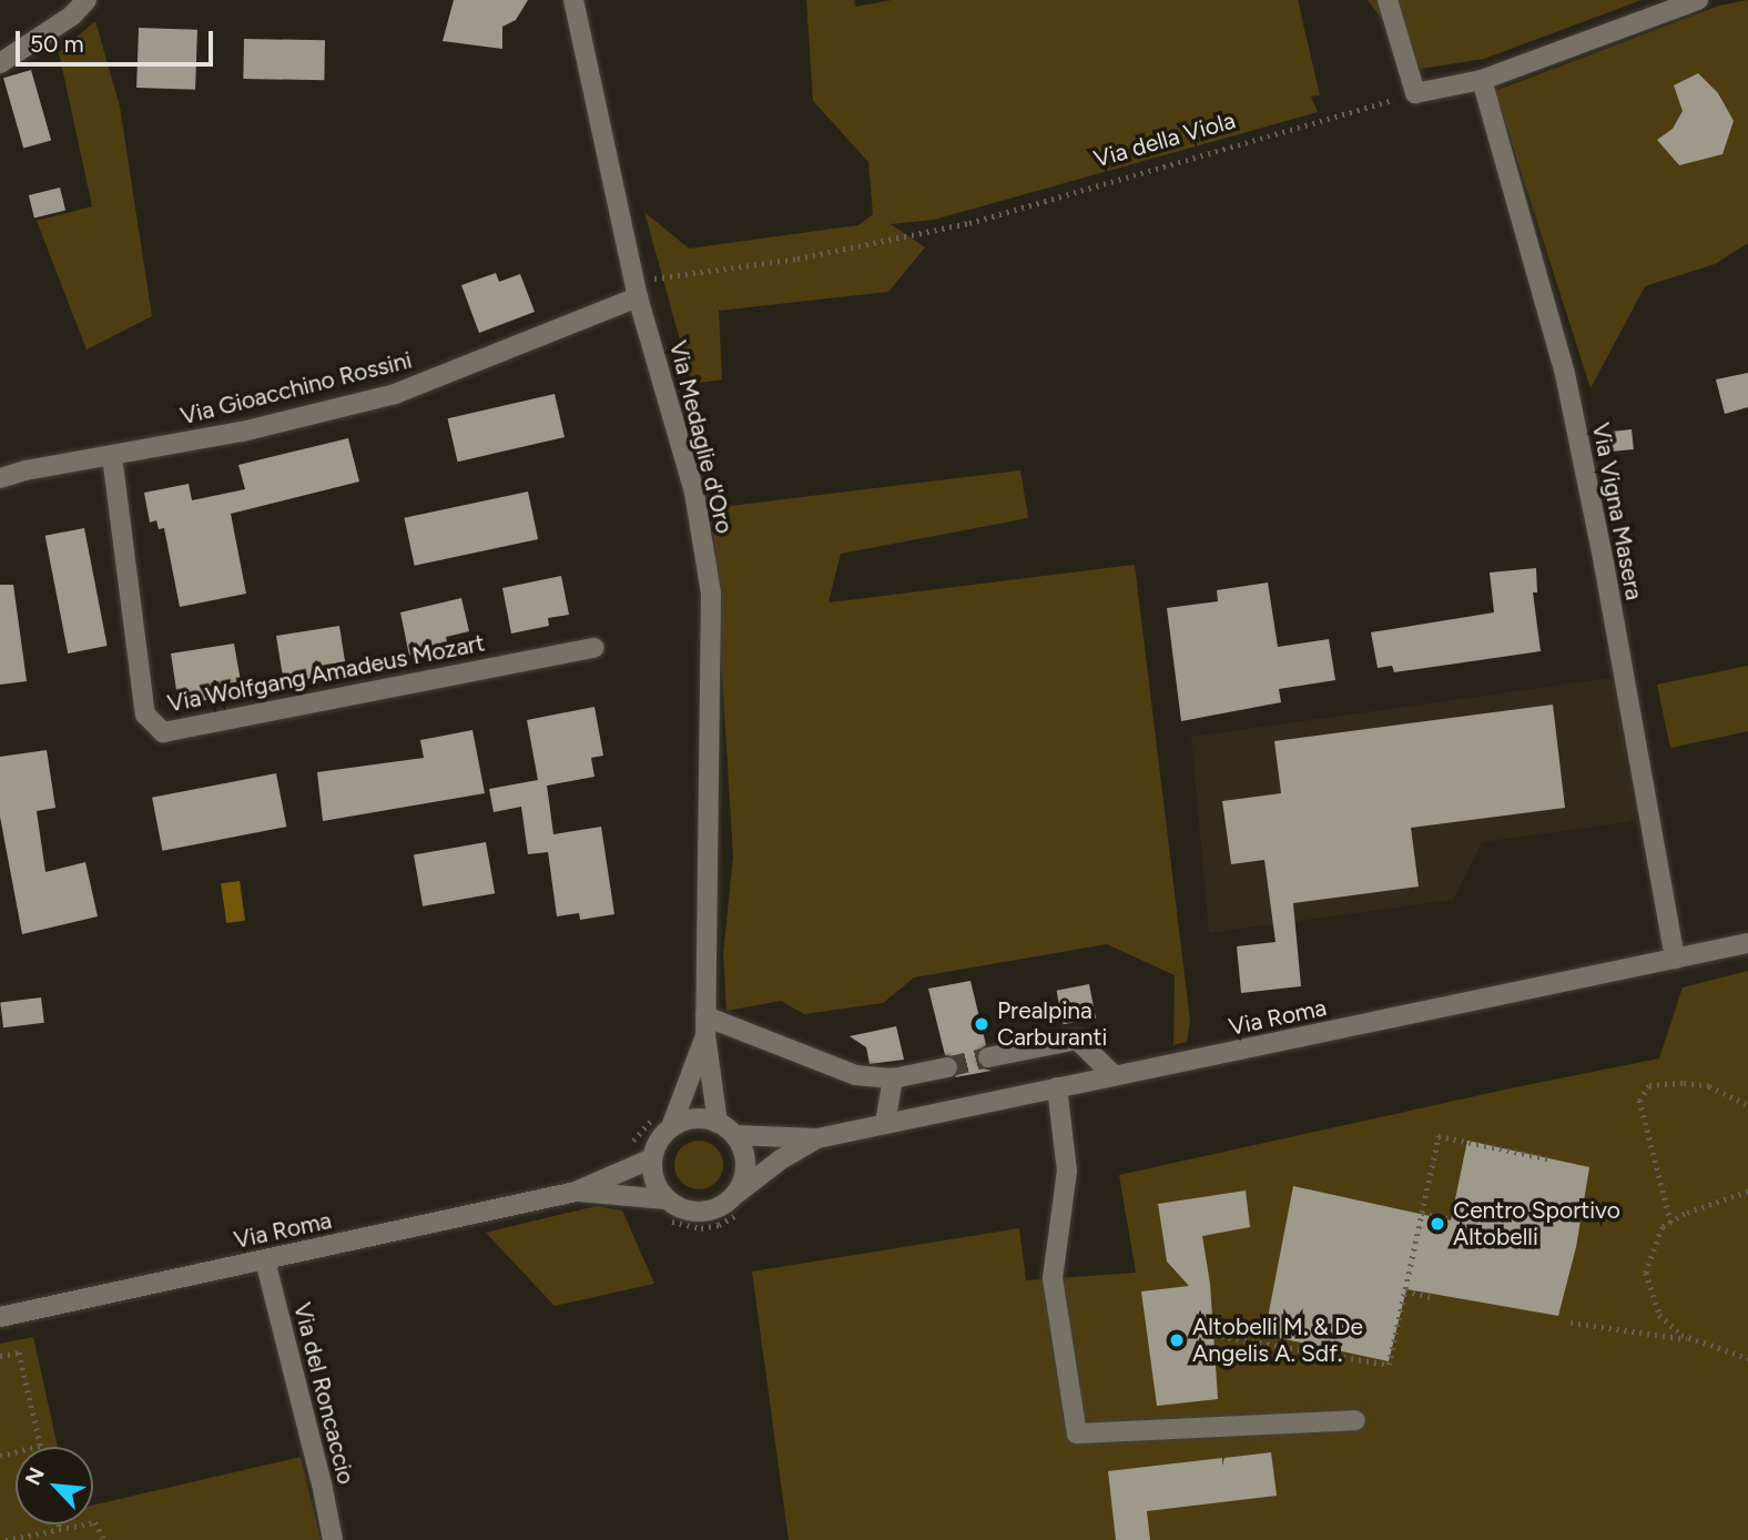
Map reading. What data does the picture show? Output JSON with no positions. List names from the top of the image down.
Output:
{
  "streets": {
    "street": [
      "Via Gioacchino Rossini",
      "Via Medaglie d'Oro",
      "Via Vigna Masera",
      "Via Wolfgang Amadeus Mozart",
      "Via Roma",
      "Via del Roncaccio"
    ],
    "path": ["Via della Viola"]
  },
  "crossings": [
    ["Via della Viola", "Via Gioacchino Rossini"],
    ["Via della Viola", "Via Medaglie d'Oro"],
    ["Via Gioacchino Rossini", "Via Medaglie d'Oro"],
    ["Via Gioacchino Rossini", "Via Wolfgang Amadeus Mozart"],
    ["Via Medaglie d'Oro", "Via Roma"],
    ["Via Vigna Masera", "Via Roma"],
    ["Via Roma", "Via del Roncaccio"]
  ],
  "places": ["Prealpina Carburanti", "Centro Sportivo Altobelli", "Altobelli M. & De Angelis A. Sdf."],
  "scale_bar": "50 m",
  "north": "top left"
}
